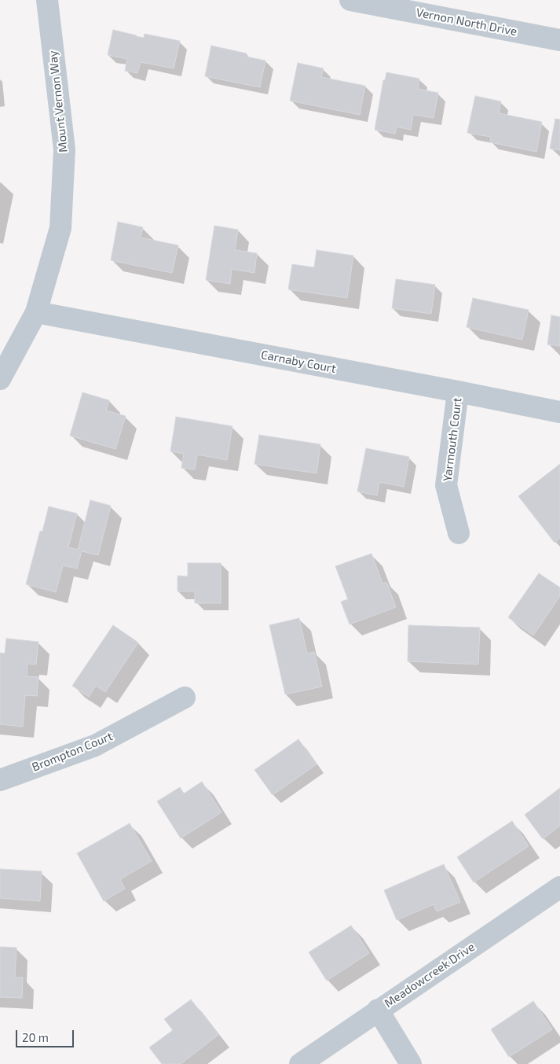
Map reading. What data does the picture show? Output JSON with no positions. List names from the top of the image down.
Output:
{
  "streets": {
    "street": [
      "Vernon North Drive",
      "Mount Vernon Way",
      "Carnaby Court",
      "Yarmouth Court",
      "Brompton Court",
      "Meadowcreek Drive"
    ]
  },
  "crossings": [
    ["Mount Vernon Way", "Carnaby Court"],
    ["Carnaby Court", "Yarmouth Court"]
  ],
  "scale_bar": "20 m"
}
